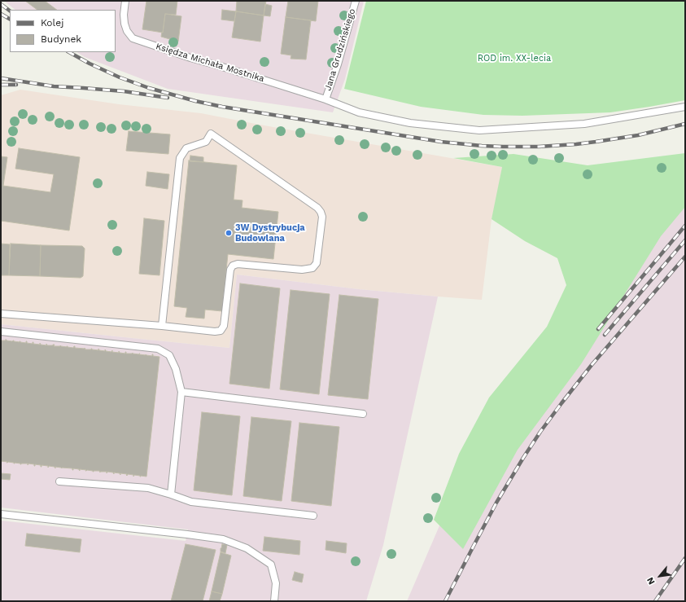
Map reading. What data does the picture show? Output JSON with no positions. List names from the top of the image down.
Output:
{
  "streets": {
    "lane": ["Jana Grudzińskiego", "Księdza Michała Mostnika"]
  },
  "crossings": [
    ["Jana Grudzińskiego", "Księdza Michała Mostnika"]
  ],
  "parks": ["ROD im. XX-lecia"],
  "places": ["3W Dystrybucja Budowlana"],
  "legend": ["Kolej", "Budynek"],
  "north": "bottom left"
}
